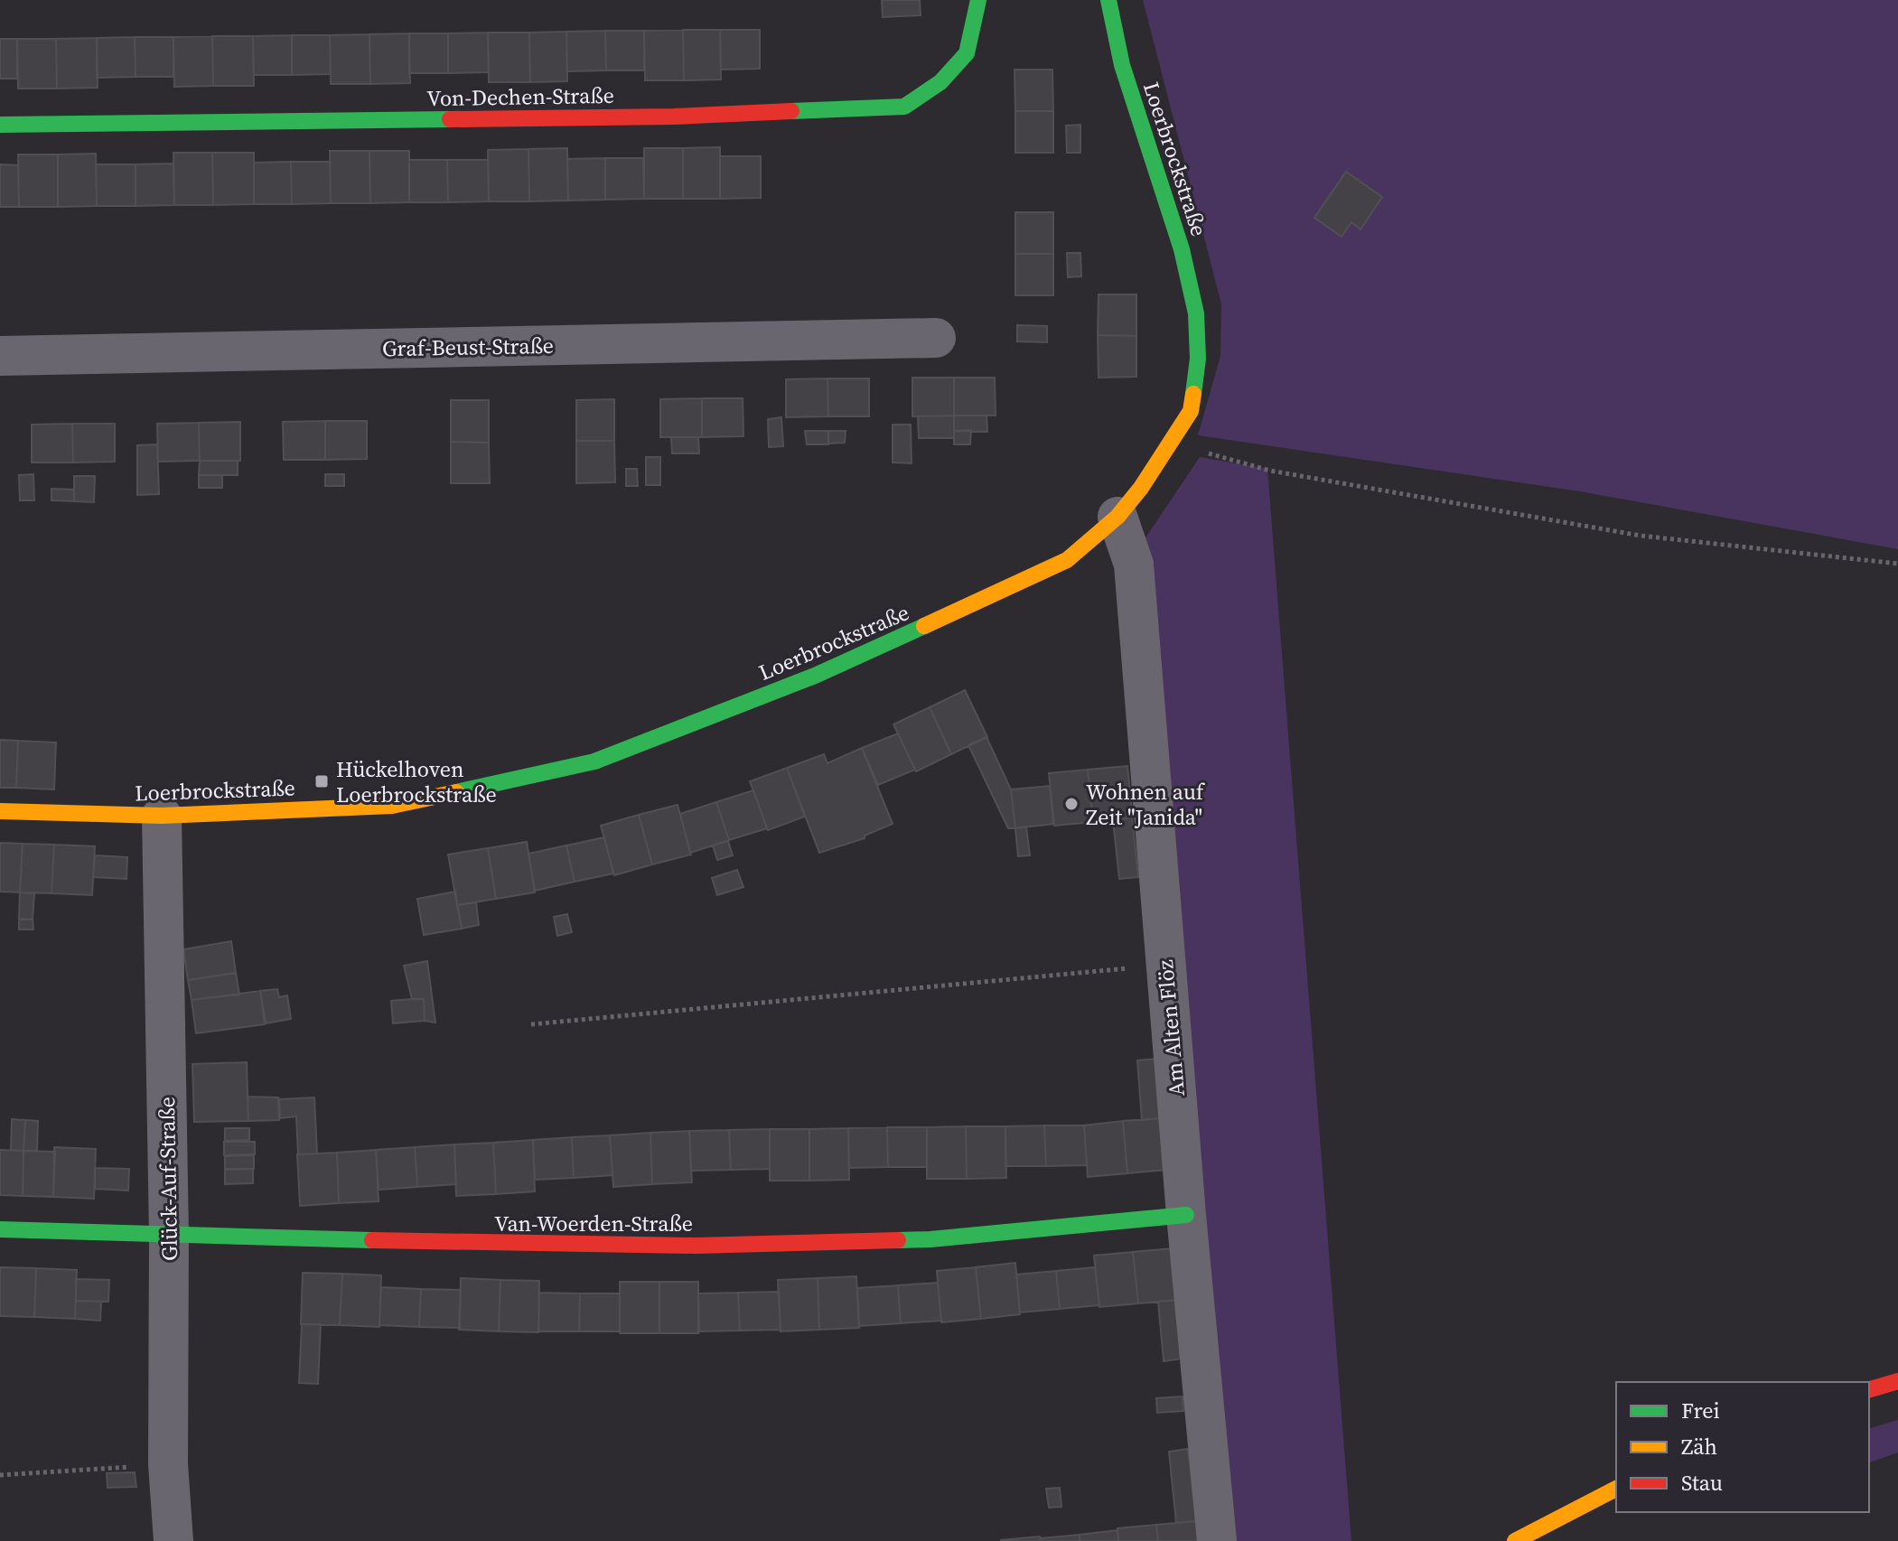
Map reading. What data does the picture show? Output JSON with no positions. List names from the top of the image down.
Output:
{
  "streets": {
    "street": [
      "Von-Dechen-Straße",
      "Loerbrockstraße",
      "Graf-Beust-Straße",
      "Am Alten Flöz",
      "Glück-Auf-Straße",
      "Van-Woerden-Straße"
    ]
  },
  "crossings": [
    ["Loerbrockstraße", "Am Alten Flöz"],
    ["Loerbrockstraße", "Glück-Auf-Straße"],
    ["Am Alten Flöz", "Van-Woerden-Straße"],
    ["Glück-Auf-Straße", "Van-Woerden-Straße"]
  ],
  "places": {
    "transit": ["Hückelhoven Loerbrockstraße"],
    "other": ["Wohnen auf Zeit \"Janida\""]
  },
  "legend": ["Frei", "Zäh", "Stau"]
}
